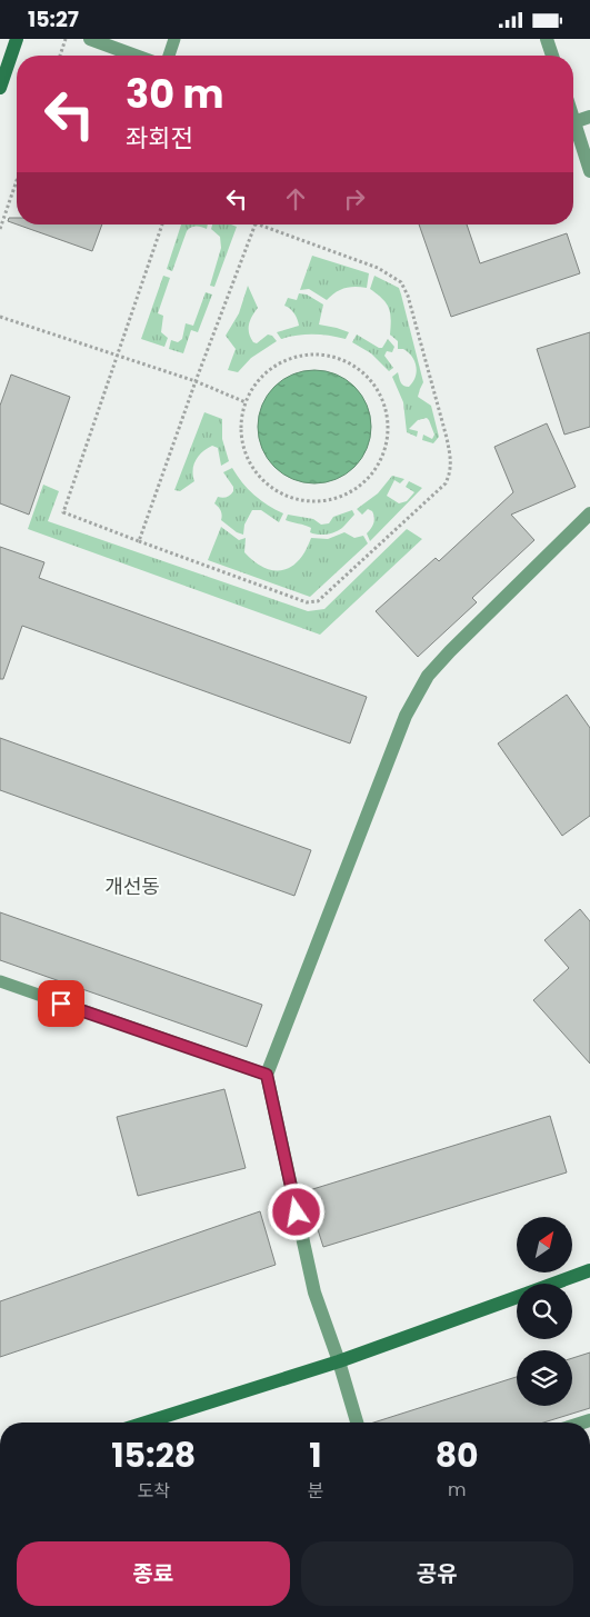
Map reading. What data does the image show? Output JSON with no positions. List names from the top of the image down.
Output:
{
  "districts": ["개선동"],
  "north": "top right",
  "page": {
    "status": "15:27",
    "turn": ["30 m", "좌회전"],
    "eta": [
      "15:28",
      "도착",
      "1",
      "분",
      "80",
      "m"
    ],
    "buttons": ["종료", "공유"]
  }
}
